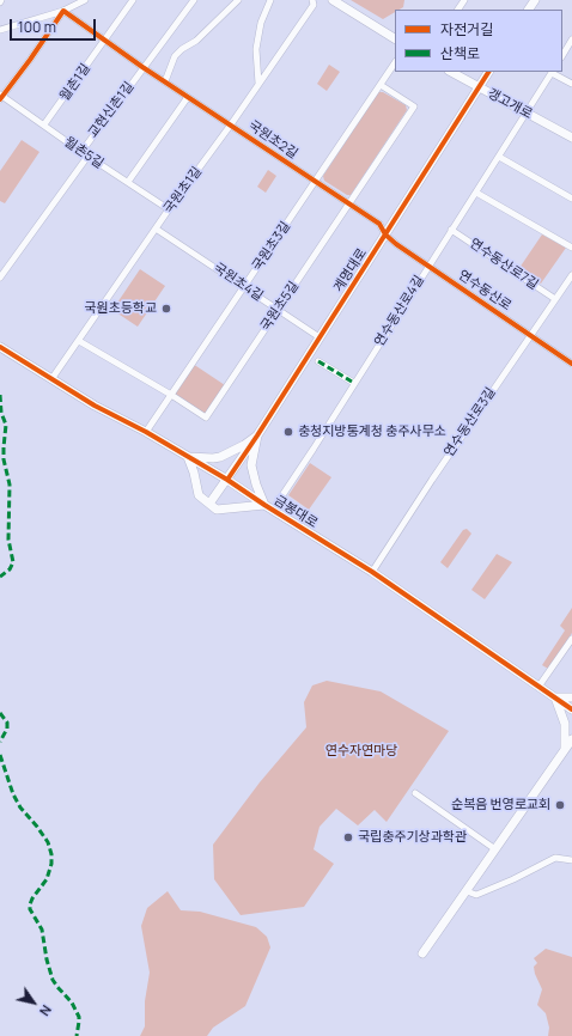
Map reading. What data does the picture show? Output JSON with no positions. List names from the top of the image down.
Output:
{
  "streets": {
    "street": [
      "월촌1길",
      "갱고개로",
      "교현신촌1길",
      "국원초2길",
      "월촌5길",
      "국원초1길",
      "국원초3길",
      "연수동산로7길",
      "계명대로",
      "국원초4길",
      "연수동산로",
      "국원초5길",
      "연수동산로4길",
      "연수동산로3길",
      "금봉대로"
    ]
  },
  "crossings": [
    ["월촌1길", "월촌5길"],
    ["갱고개로", "계명대로"],
    ["갱고개로", "연수동산로4길"],
    ["교현신촌1길", "국원초2길"],
    ["교현신촌1길", "월촌5길"],
    ["국원초2길", "국원초1길"],
    ["국원초2길", "국원초3길"],
    ["국원초2길", "계명대로"],
    ["국원초2길", "연수동산로"],
    ["국원초2길", "국원초5길"],
    ["월촌5길", "국원초1길"],
    ["국원초1길", "국원초4길"],
    ["국원초1길", "국원초5길"],
    ["국원초1길", "금봉대로"],
    ["국원초3길", "국원초4길"],
    ["국원초3길", "국원초5길"],
    ["국원초3길", "금봉대로"],
    ["연수동산로7길", "연수동산로4길"],
    ["연수동산로7길", "연수동산로3길"],
    ["계명대로", "국원초4길"],
    ["계명대로", "연수동산로"],
    ["계명대로", "금봉대로"],
    ["국원초4길", "국원초5길"],
    ["연수동산로", "연수동산로4길"],
    ["연수동산로", "연수동산로3길"],
    ["연수동산로4길", "금봉대로"],
    ["연수동산로3길", "금봉대로"]
  ],
  "parks": ["연수자연마당"],
  "places": [
    "국원초등학교",
    "충청지방통계청 충주사무소",
    "순복음 번영로교회",
    "국립충주기상과학관"
  ],
  "legend": ["자전거길", "산책로"],
  "scale_bar": "100 m",
  "north": "bottom right"
}
